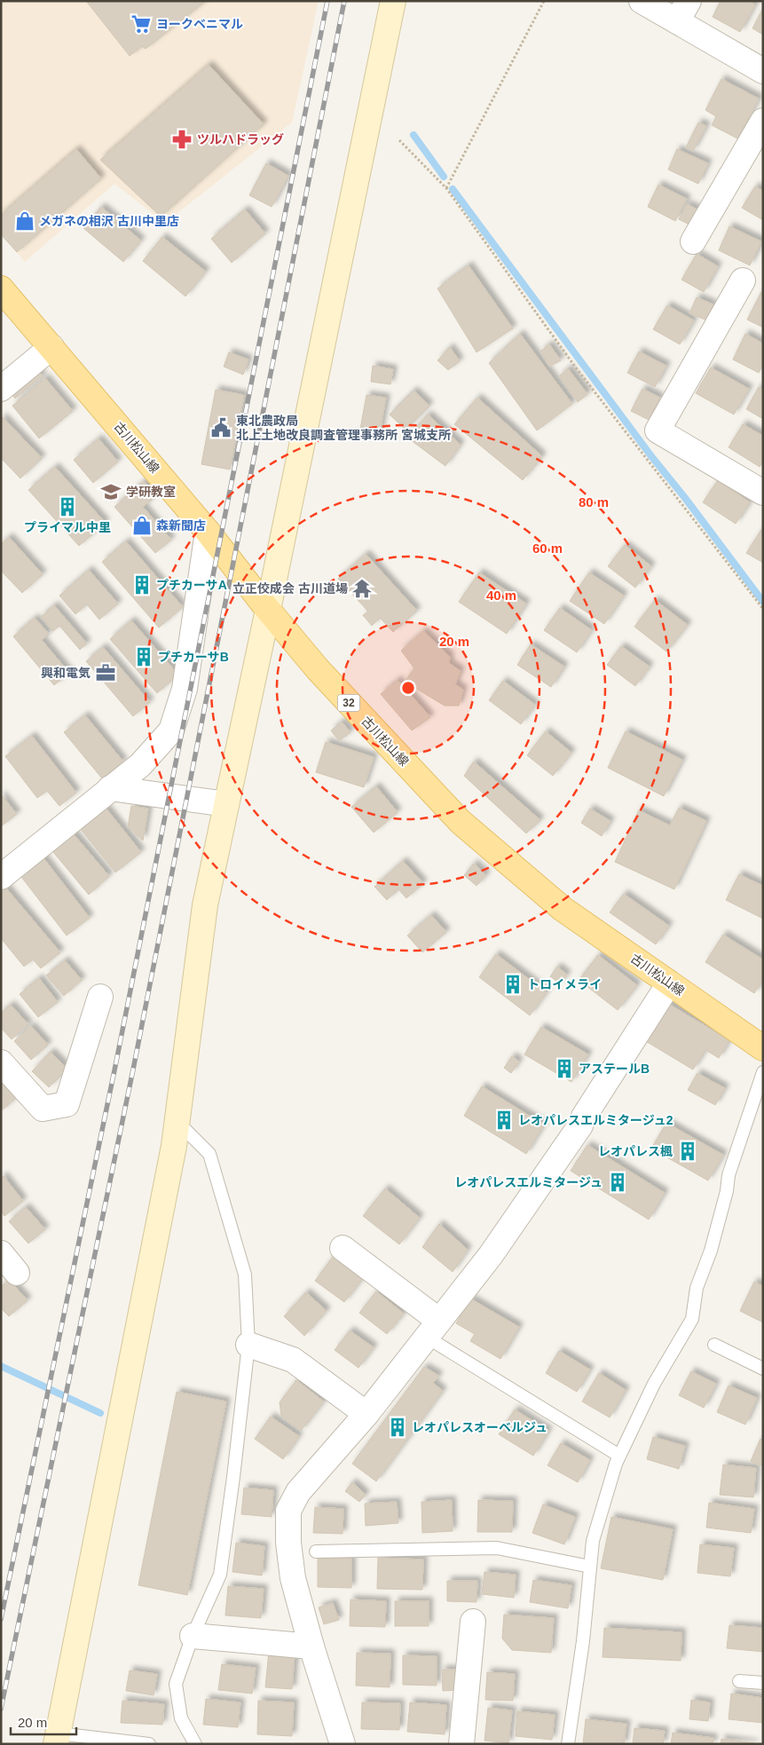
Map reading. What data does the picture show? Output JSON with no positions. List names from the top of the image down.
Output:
{
  "streets": {
    "main road": ["古川松山線", "32"]
  },
  "places": {
    "supermarket": ["ヨークベニマル"],
    "pharmacy": ["ツルハドラッグ"],
    "shop": ["メガネの相沢 古川中里店", "森新聞店"],
    "public building": ["東北農政局 北上土地改良調査管理事務所 宮城支所"],
    "school or university": ["学研教室"],
    "building": [
      "プライマル中里",
      "プチカーサA",
      "プチカーサB",
      "トロイメライ",
      "アステールB",
      "レオパレスエルミタージュ2",
      "レオパレス楓",
      "レオパレスエルミタージュ",
      "レオパレスオーベルジュ"
    ],
    "temple": ["立正佼成会 古川道場"],
    "office": ["興和電気"]
  },
  "scale_bar": "20 m",
  "rings": [
    "80 m",
    "60 m",
    "40 m",
    "20 m"
  ]
}
